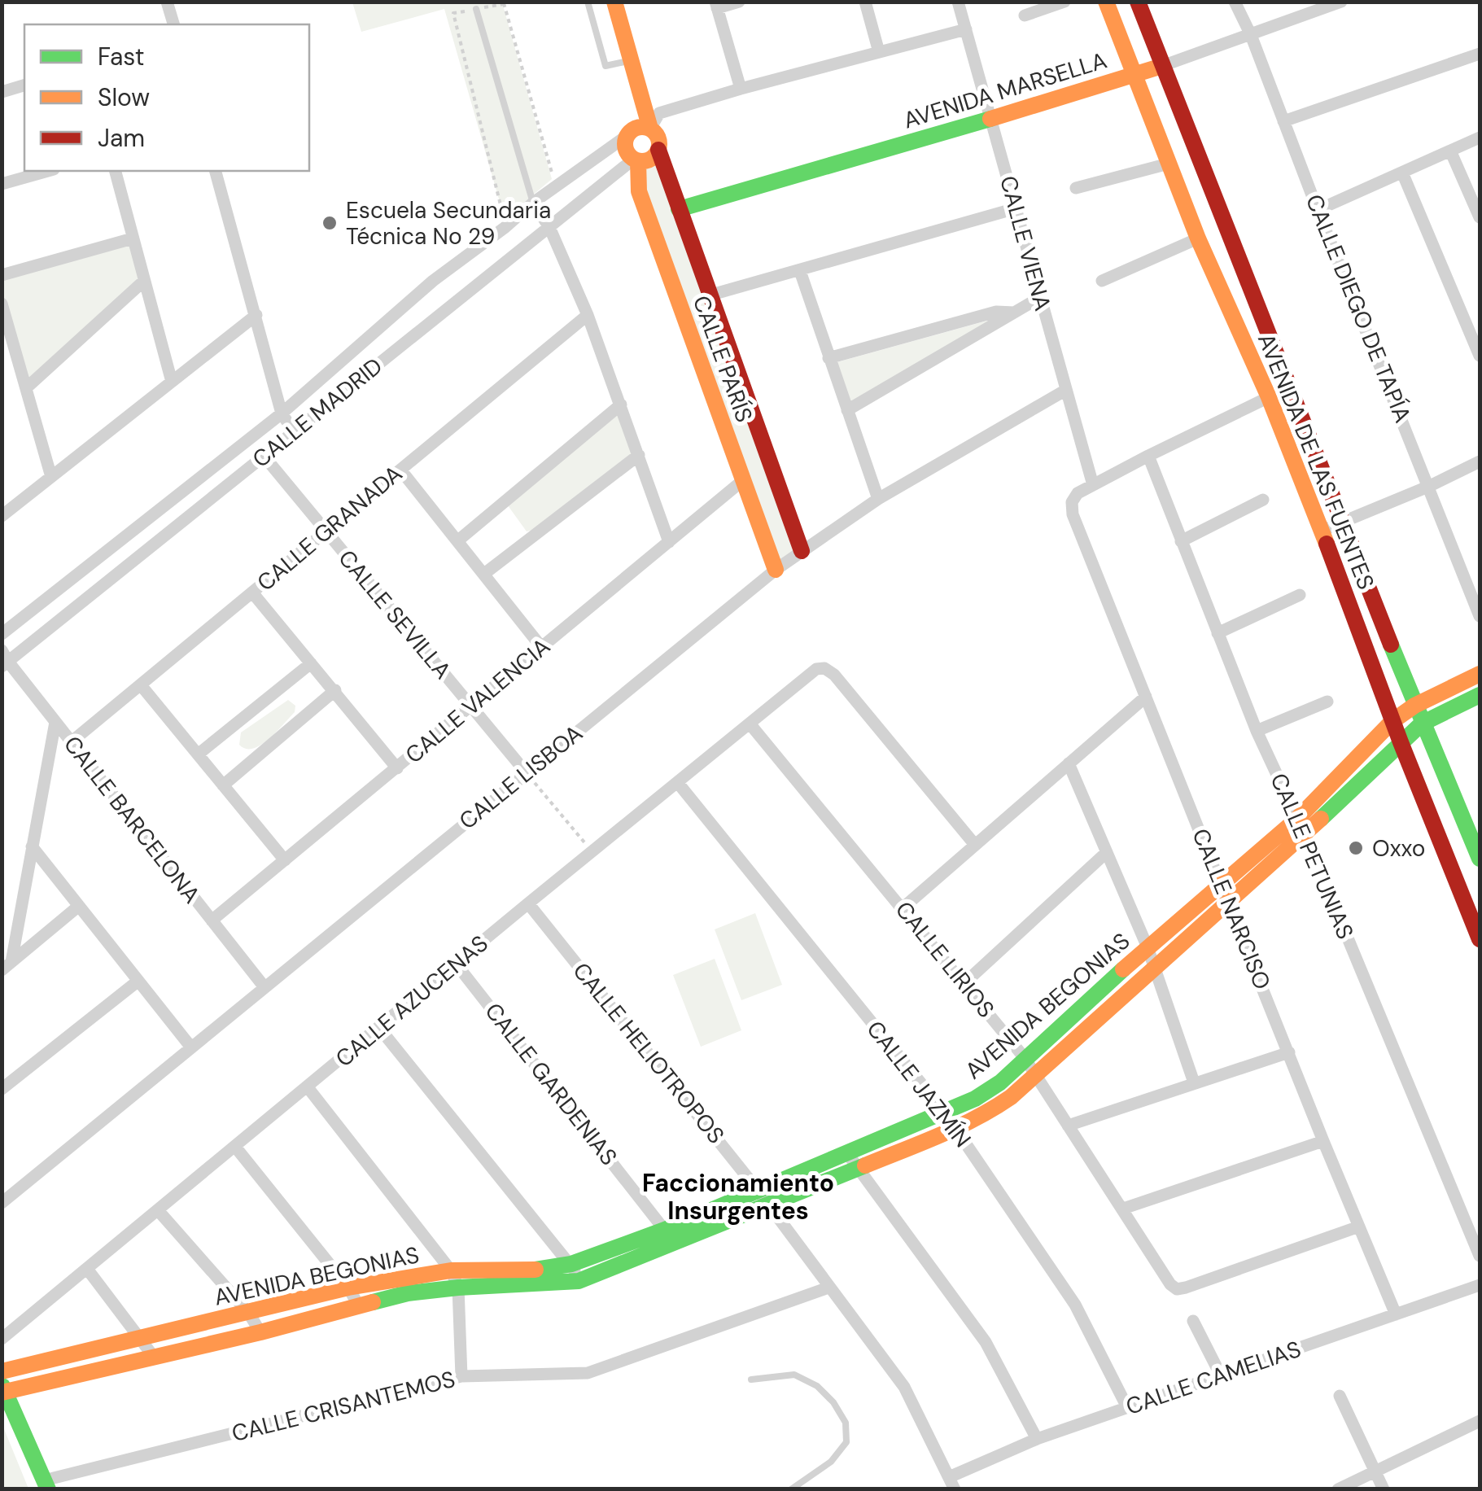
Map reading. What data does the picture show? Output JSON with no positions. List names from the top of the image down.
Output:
{
  "streets": {
    "street": [
      "AVENIDA MARSELLA",
      "CALLE VIENA",
      "CALLE DIEGO DE TAPÍA",
      "CALLE PARÍS",
      "CALLE MADRID",
      "AVENIDA DE LAS FUENTES",
      "CALLE GRANADA",
      "CALLE SEVILLA",
      "CALLE VALENCIA",
      "CALLE LISBOA",
      "CALLE BARCELONA",
      "CALLE PETUNIAS",
      "CALLE NARCISO",
      "CALLE LIRIOS",
      "CALLE AZUCENAS",
      "AVENIDA BEGONIAS",
      "CALLE HELIOTROPOS",
      "CALLE GARDENIAS",
      "CALLE JAZMÍN",
      "CALLE CAMELIAS",
      "CALLE CRISANTEMOS"
    ]
  },
  "crossings": [
    ["AVENIDA MARSELLA", "CALLE VIENA"],
    ["AVENIDA MARSELLA", "CALLE DIEGO DE TAPÍA"],
    ["AVENIDA MARSELLA", "CALLE PARÍS"],
    ["AVENIDA MARSELLA", "AVENIDA DE LAS FUENTES"],
    ["CALLE VIENA", "CALLE LISBOA"],
    ["CALLE VIENA", "CALLE NARCISO"],
    ["CALLE PARÍS", "CALLE MADRID"],
    ["CALLE PARÍS", "CALLE VALENCIA"],
    ["CALLE PARÍS", "CALLE LISBOA"],
    ["CALLE MADRID", "CALLE SEVILLA"],
    ["CALLE MADRID", "CALLE BARCELONA"],
    ["AVENIDA DE LAS FUENTES", "AVENIDA BEGONIAS"],
    ["CALLE GRANADA", "CALLE SEVILLA"],
    ["CALLE GRANADA", "CALLE BARCELONA"],
    ["CALLE SEVILLA", "CALLE VALENCIA"],
    ["CALLE SEVILLA", "CALLE LISBOA"],
    ["CALLE VALENCIA", "CALLE BARCELONA"],
    ["CALLE LISBOA", "CALLE BARCELONA"],
    ["CALLE PETUNIAS", "AVENIDA BEGONIAS"],
    ["CALLE NARCISO", "CALLE LIRIOS"],
    ["CALLE NARCISO", "AVENIDA BEGONIAS"],
    ["CALLE NARCISO", "CALLE CAMELIAS"],
    ["CALLE LIRIOS", "CALLE AZUCENAS"],
    ["CALLE LIRIOS", "AVENIDA BEGONIAS"],
    ["CALLE AZUCENAS", "CALLE HELIOTROPOS"],
    ["CALLE AZUCENAS", "CALLE GARDENIAS"],
    ["CALLE AZUCENAS", "CALLE JAZMÍN"],
    ["AVENIDA BEGONIAS", "CALLE HELIOTROPOS"],
    ["AVENIDA BEGONIAS", "CALLE GARDENIAS"],
    ["AVENIDA BEGONIAS", "CALLE JAZMÍN"],
    ["CALLE HELIOTROPOS", "CALLE CAMELIAS"],
    ["CALLE HELIOTROPOS", "CALLE CRISANTEMOS"],
    ["CALLE JAZMÍN", "CALLE CAMELIAS"]
  ],
  "districts": ["Faccionamiento Insurgentes"],
  "places": ["Escuela Secundaria Técnica No 29", "Oxxo"],
  "legend": ["Fast", "Slow", "Jam"]
}
